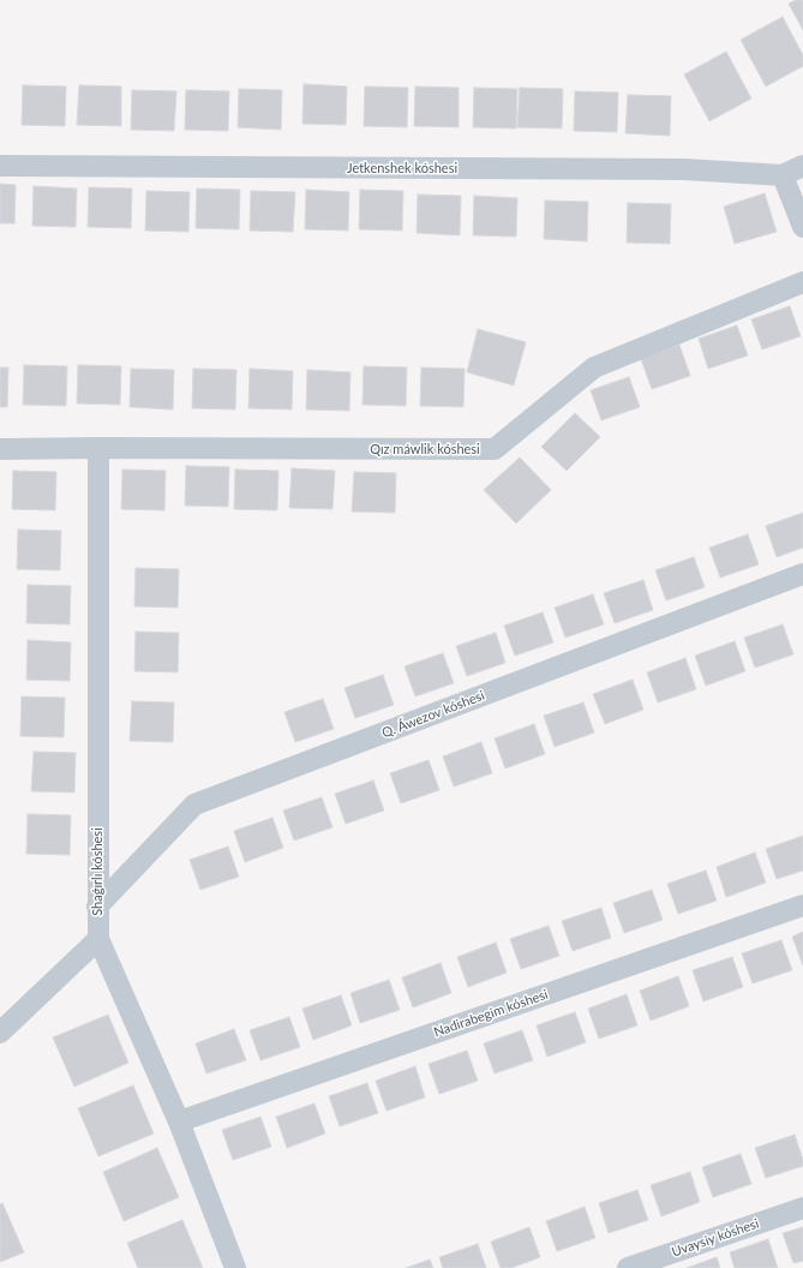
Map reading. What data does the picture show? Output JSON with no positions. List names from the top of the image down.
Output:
{
  "streets": {
    "street": [
      "Jetkenshek kóshesi",
      "Qız máwlik kóshesi",
      "Q. Áwezov kóshesi",
      "Shaǵırlı kóshesi",
      "Nadirabegim kóshesi",
      "Uvaysiy kóshesi"
    ]
  },
  "crossings": [
    ["Qız máwlik kóshesi", "Shaǵırlı kóshesi"],
    ["Q. Áwezov kóshesi", "Shaǵırlı kóshesi"],
    ["Shaǵırlı kóshesi", "Nadirabegim kóshesi"]
  ]
}
